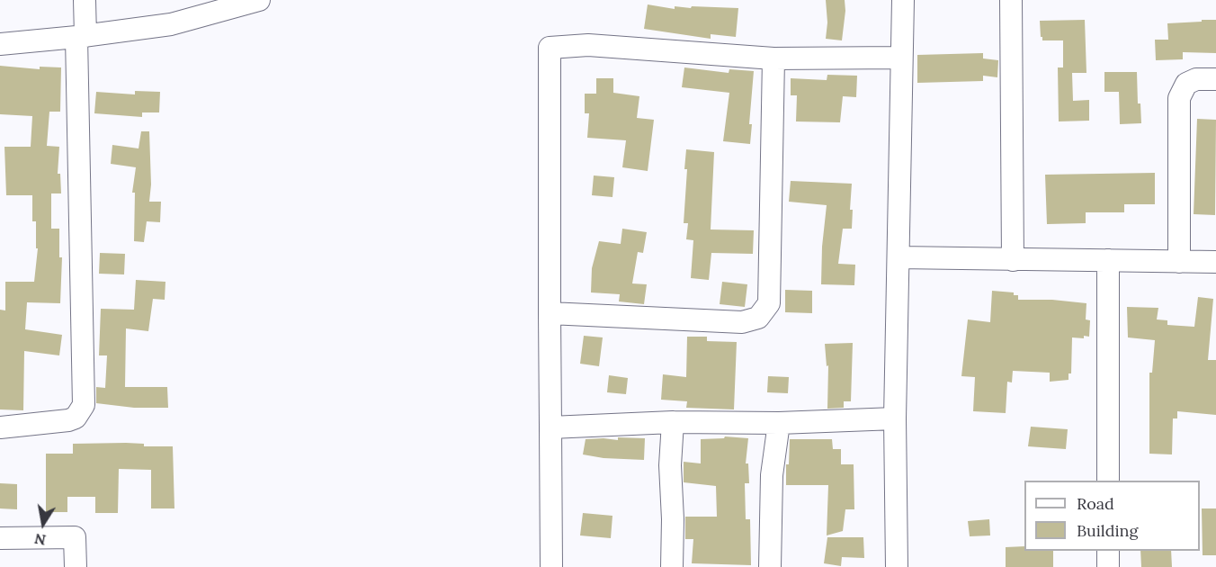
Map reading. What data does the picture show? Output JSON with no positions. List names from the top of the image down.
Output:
{
  "legend": ["Road", "Building"],
  "north": "bottom"
}
